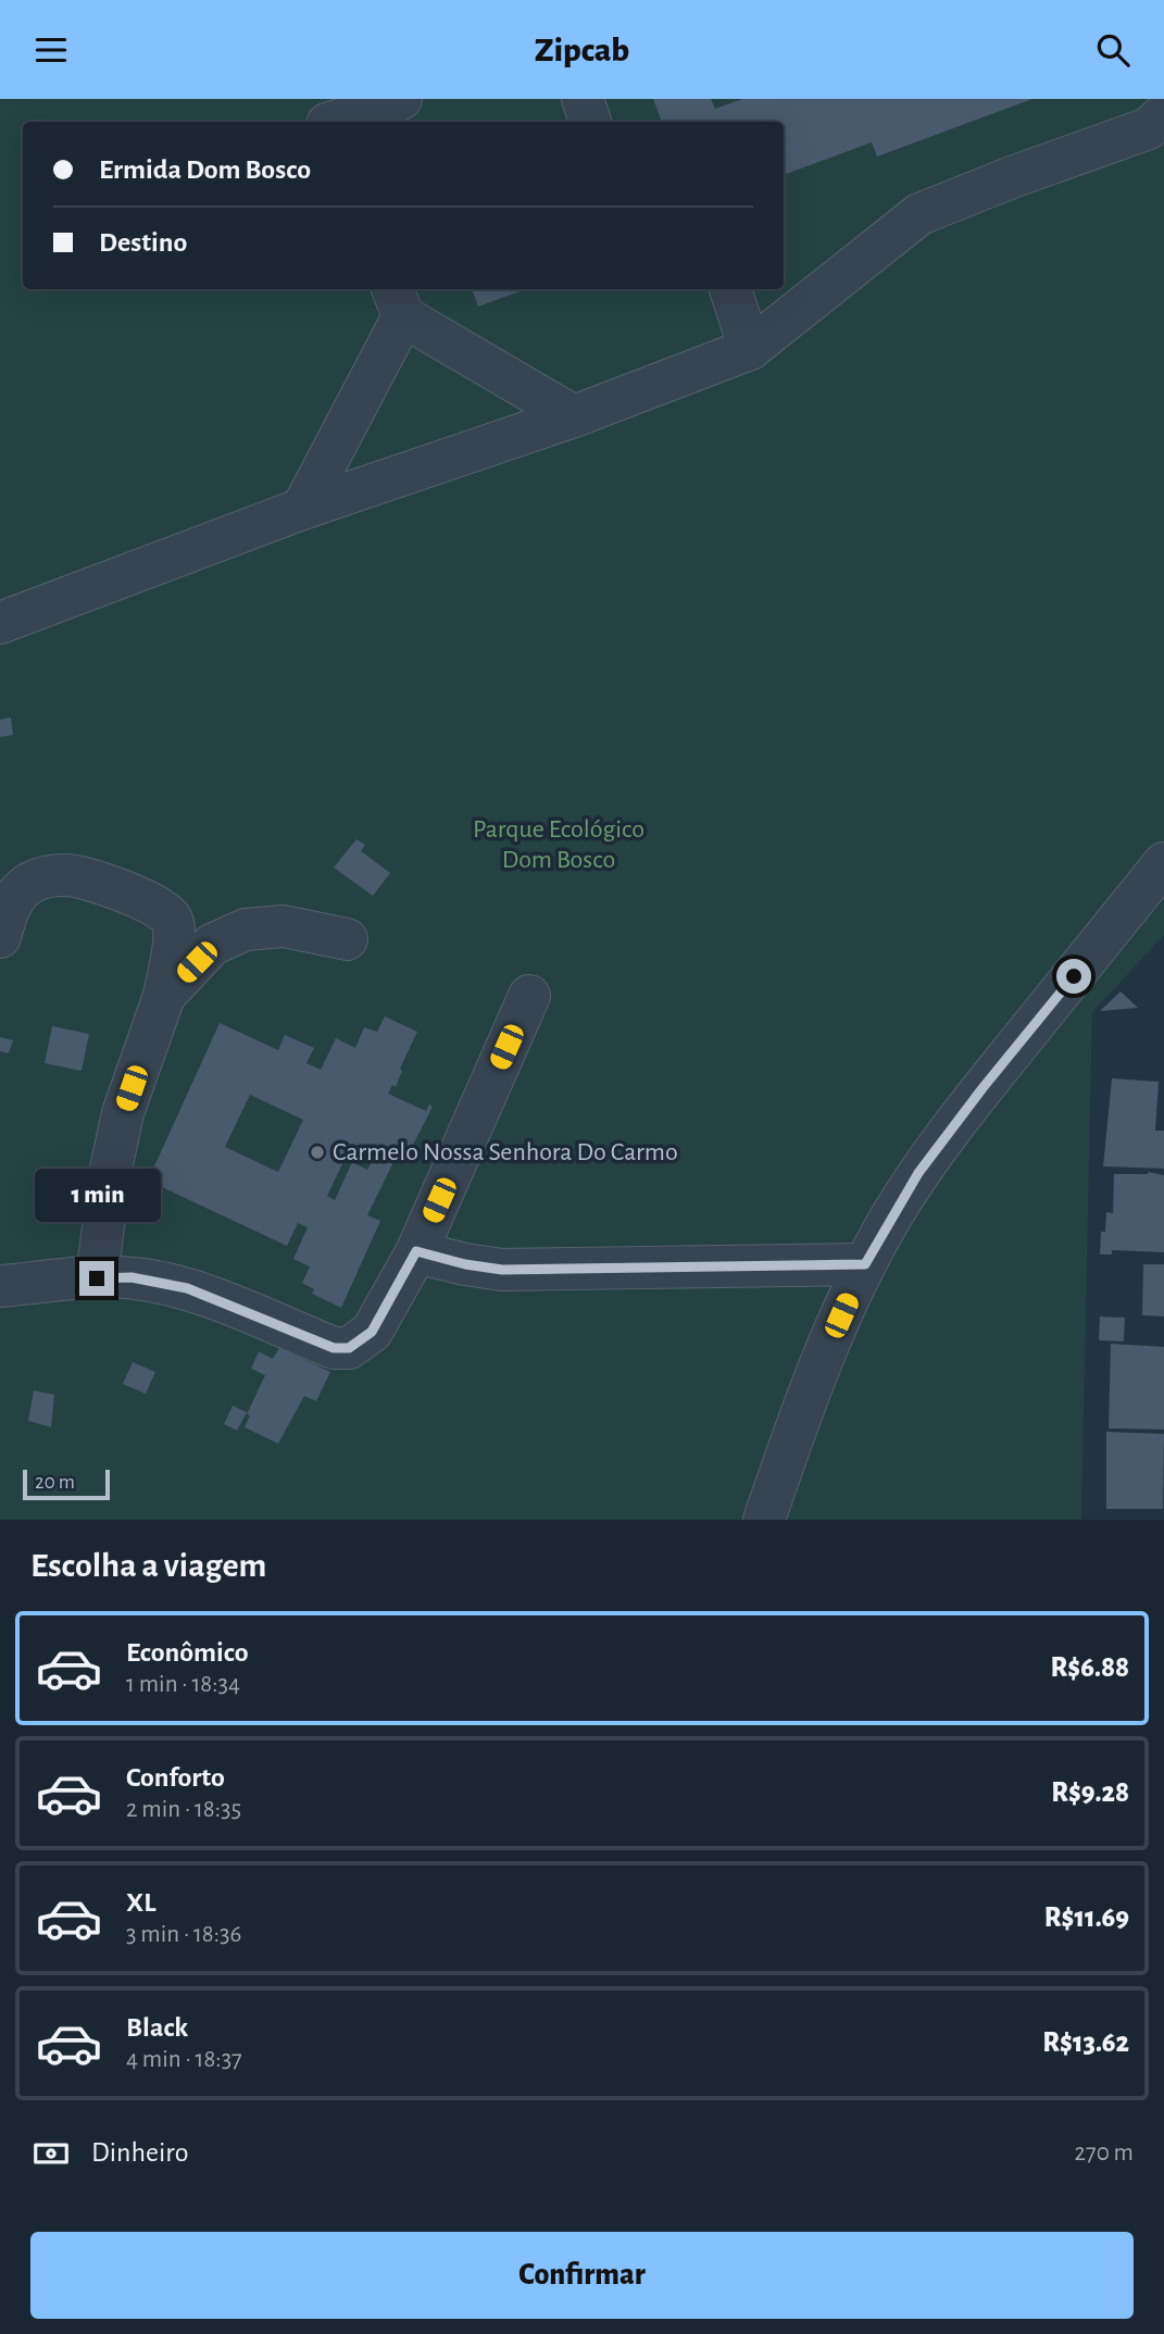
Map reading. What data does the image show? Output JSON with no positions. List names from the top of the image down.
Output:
{
  "parks": ["Parque Ecológico Dom Bosco"],
  "places": ["Carmelo Nossa Senhora Do Carmo"],
  "scale_bar": "20 m",
  "page": {
    "header": "Zipcab",
    "banner": ["Ermida Dom Bosco", "Destino"],
    "bubble": "1 min",
    "scale": "20 m",
    "heading": "Escolha a viagem",
    "list": [
      {
        "name": "Econômico",
        "note": "1 min · 18:34",
        "value": "R$6.88"
      },
      {
        "name": "Conforto",
        "note": "2 min · 18:35",
        "value": "R$9.28"
      },
      {
        "name": "XL",
        "note": "3 min · 18:36",
        "value": "R$11.69"
      },
      {
        "name": "Black",
        "note": "4 min · 18:37",
        "value": "R$13.62"
      }
    ],
    "pay": ["Dinheiro", "270 m"],
    "buttons": "Confirmar"
  }
}
